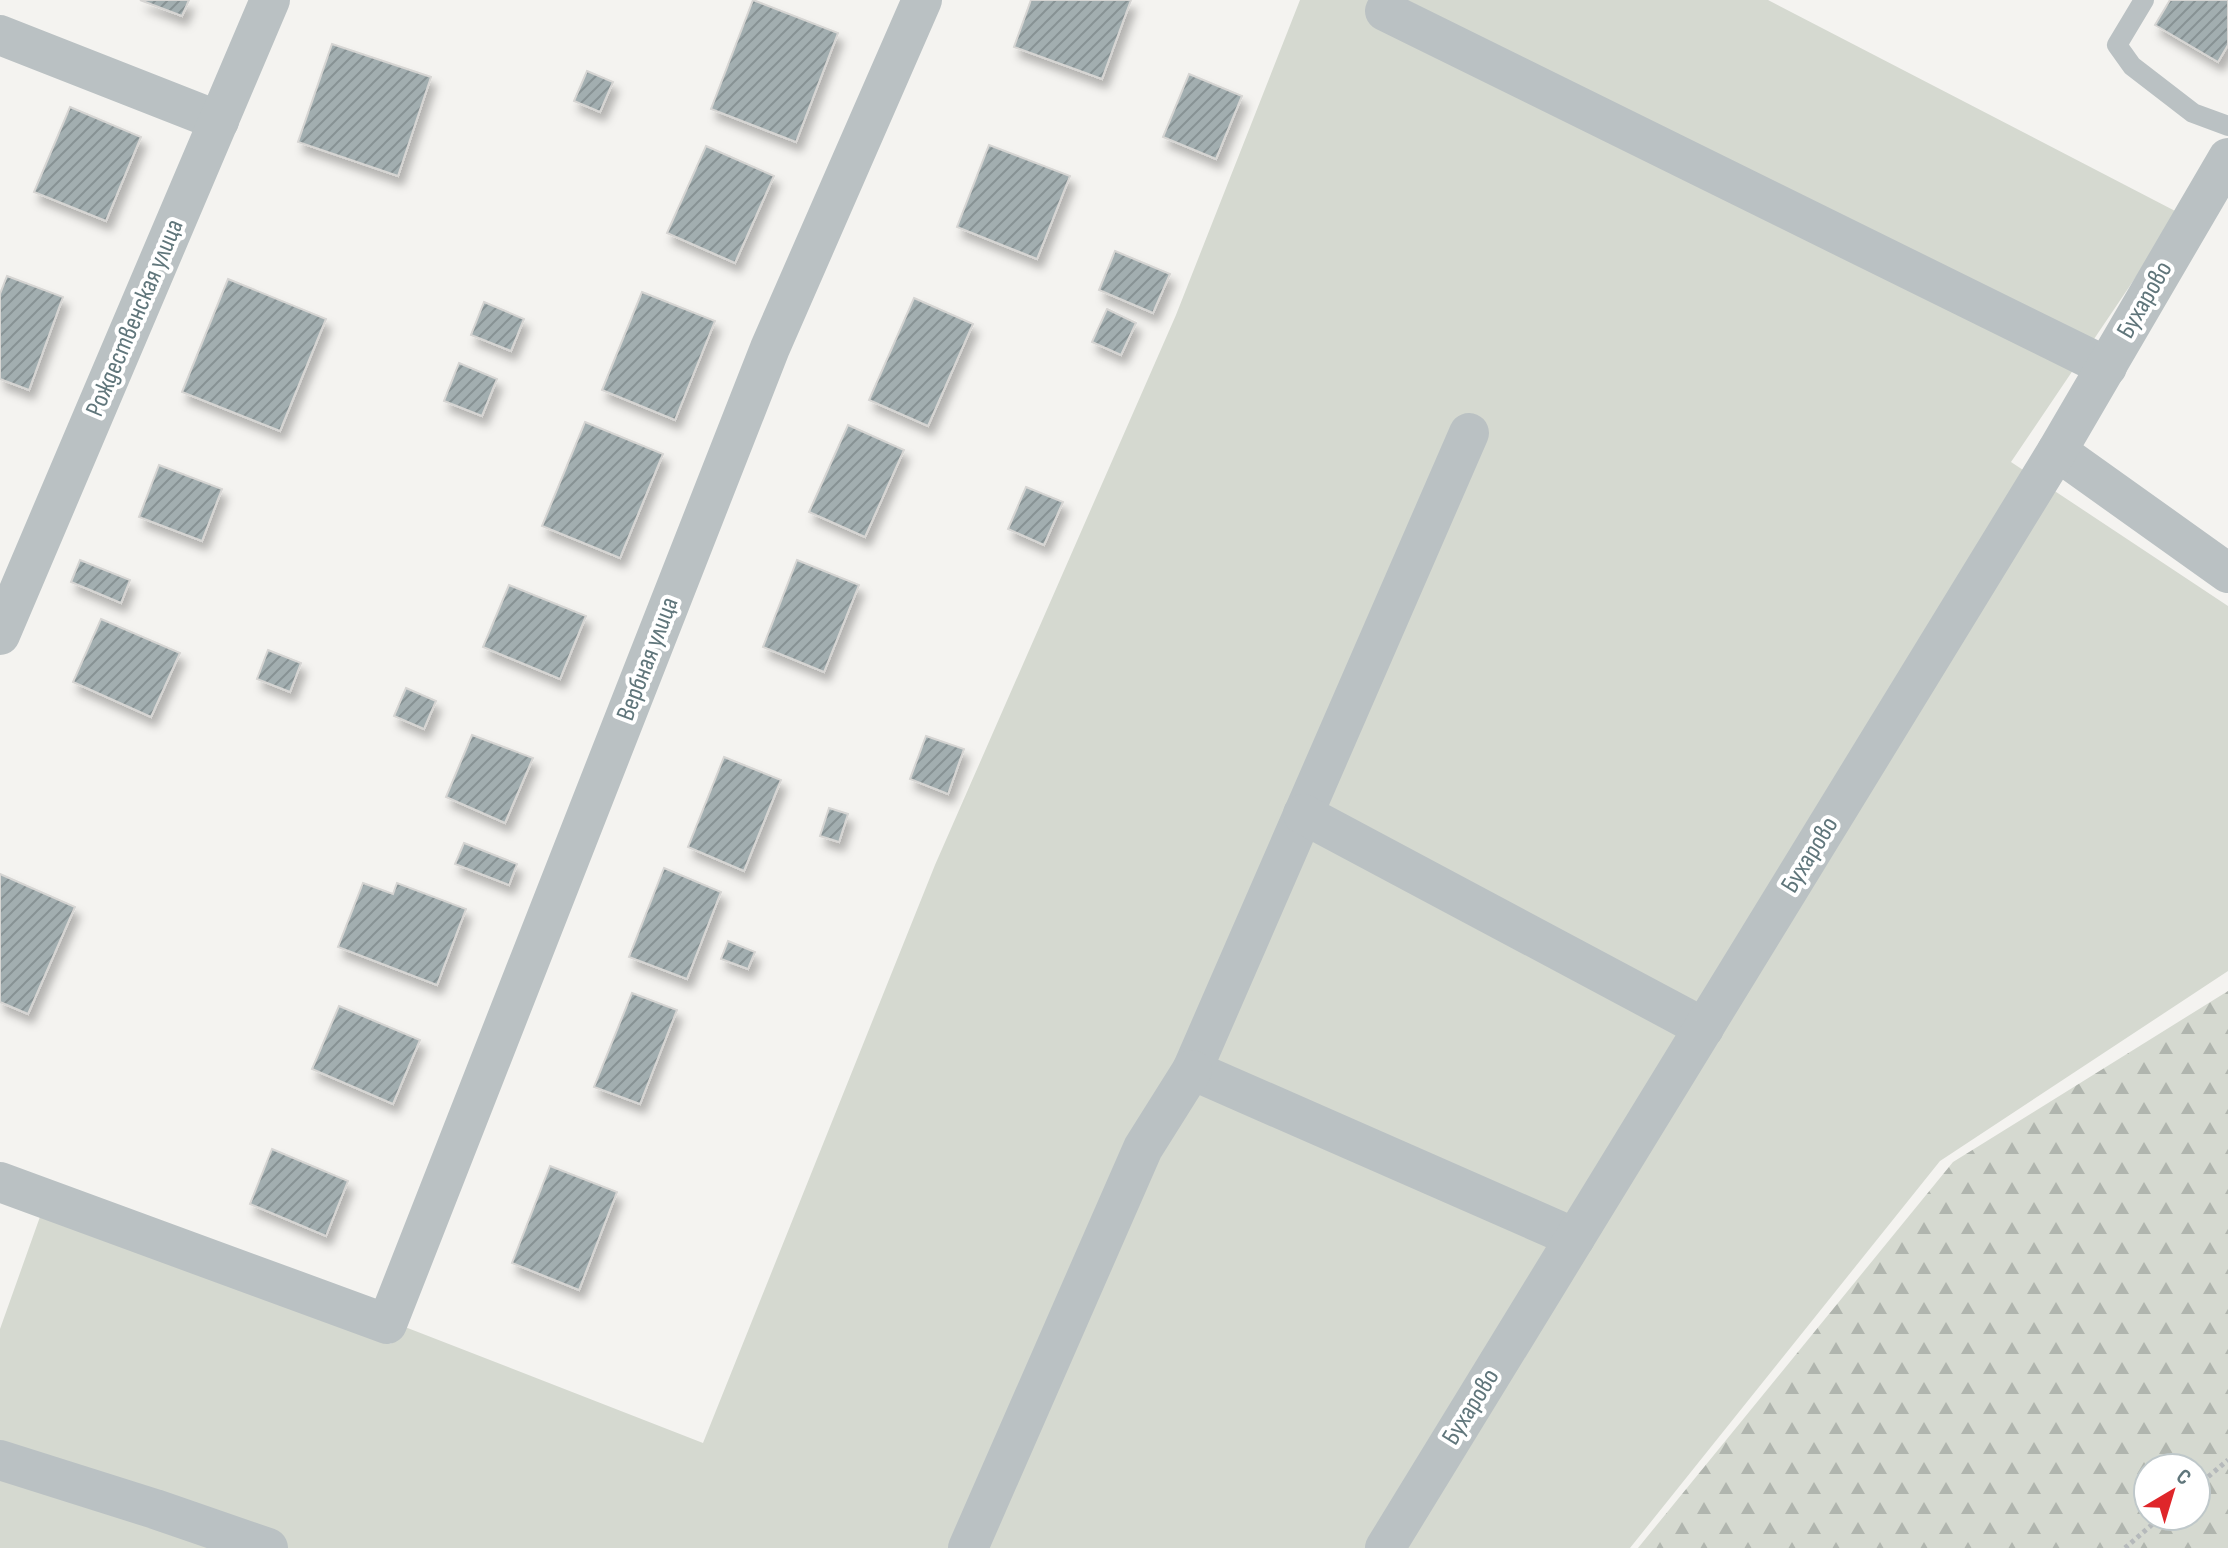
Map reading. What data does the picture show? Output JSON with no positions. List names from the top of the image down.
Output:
{
  "streets": {
    "street": ["Бухарово", "Рождественская улица", "Вербная улица"]
  },
  "north": "top right"
}
